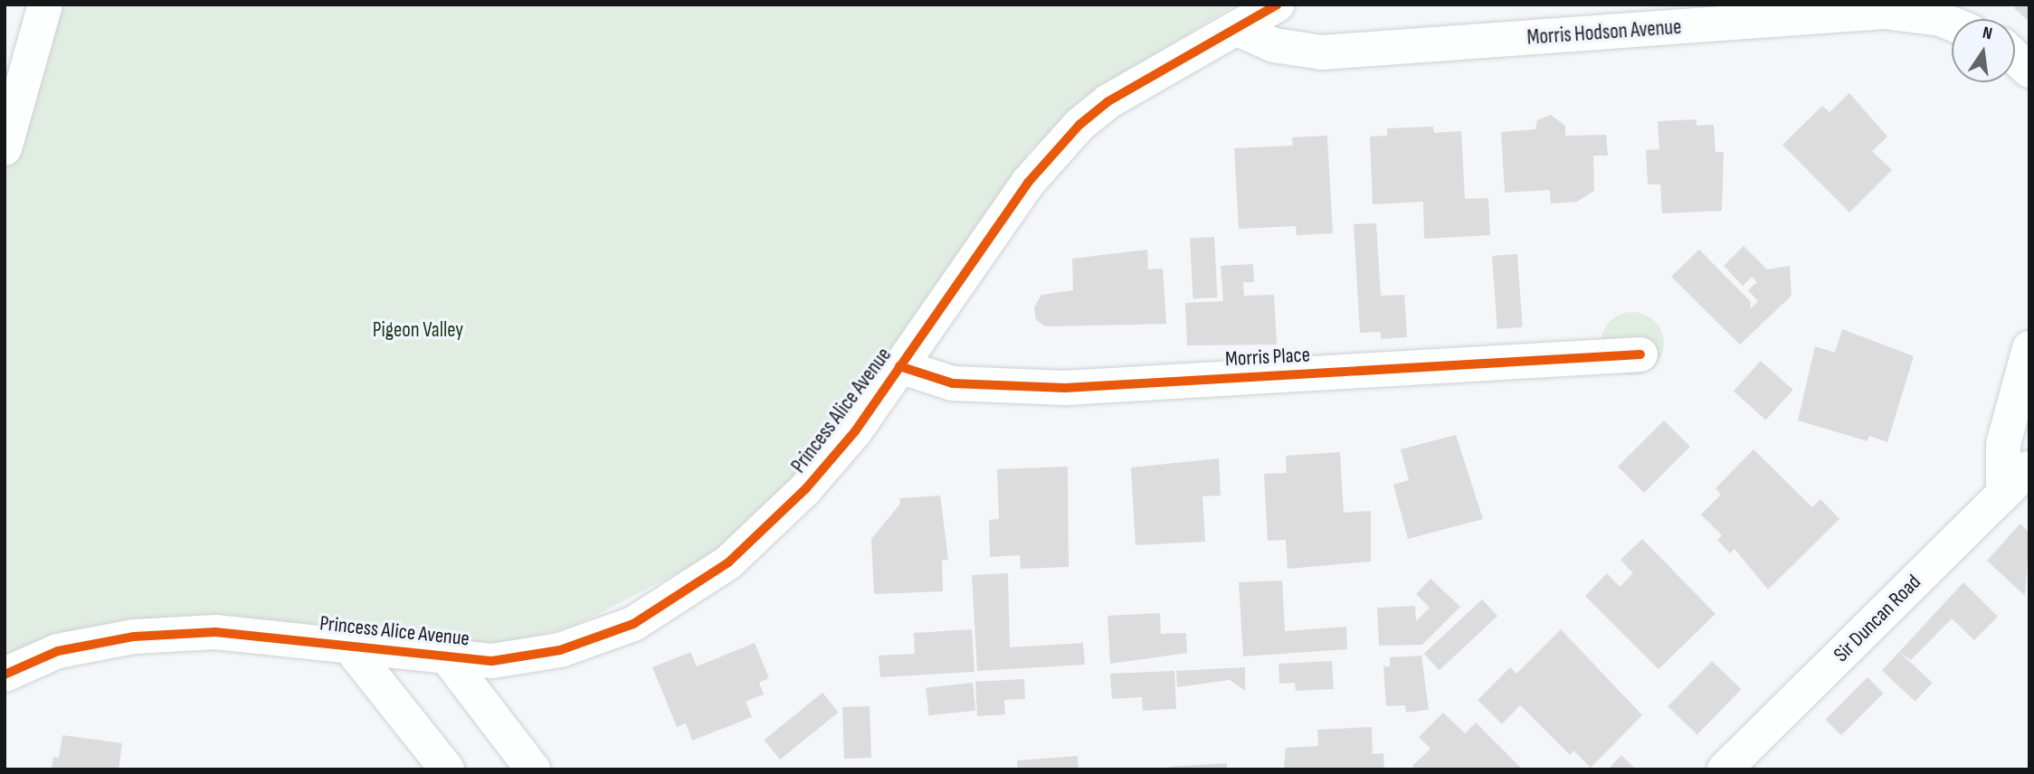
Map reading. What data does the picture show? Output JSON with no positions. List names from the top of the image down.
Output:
{
  "streets": {
    "street": [
      "Morris Hodson Avenue",
      "Morris Place",
      "Princess Alice Avenue",
      "Sir Duncan Road"
    ]
  },
  "crossings": [
    ["Morris Hodson Avenue", "Princess Alice Avenue"],
    ["Morris Place", "Princess Alice Avenue"]
  ],
  "parks": ["Pigeon Valley"],
  "north": "top"
}
